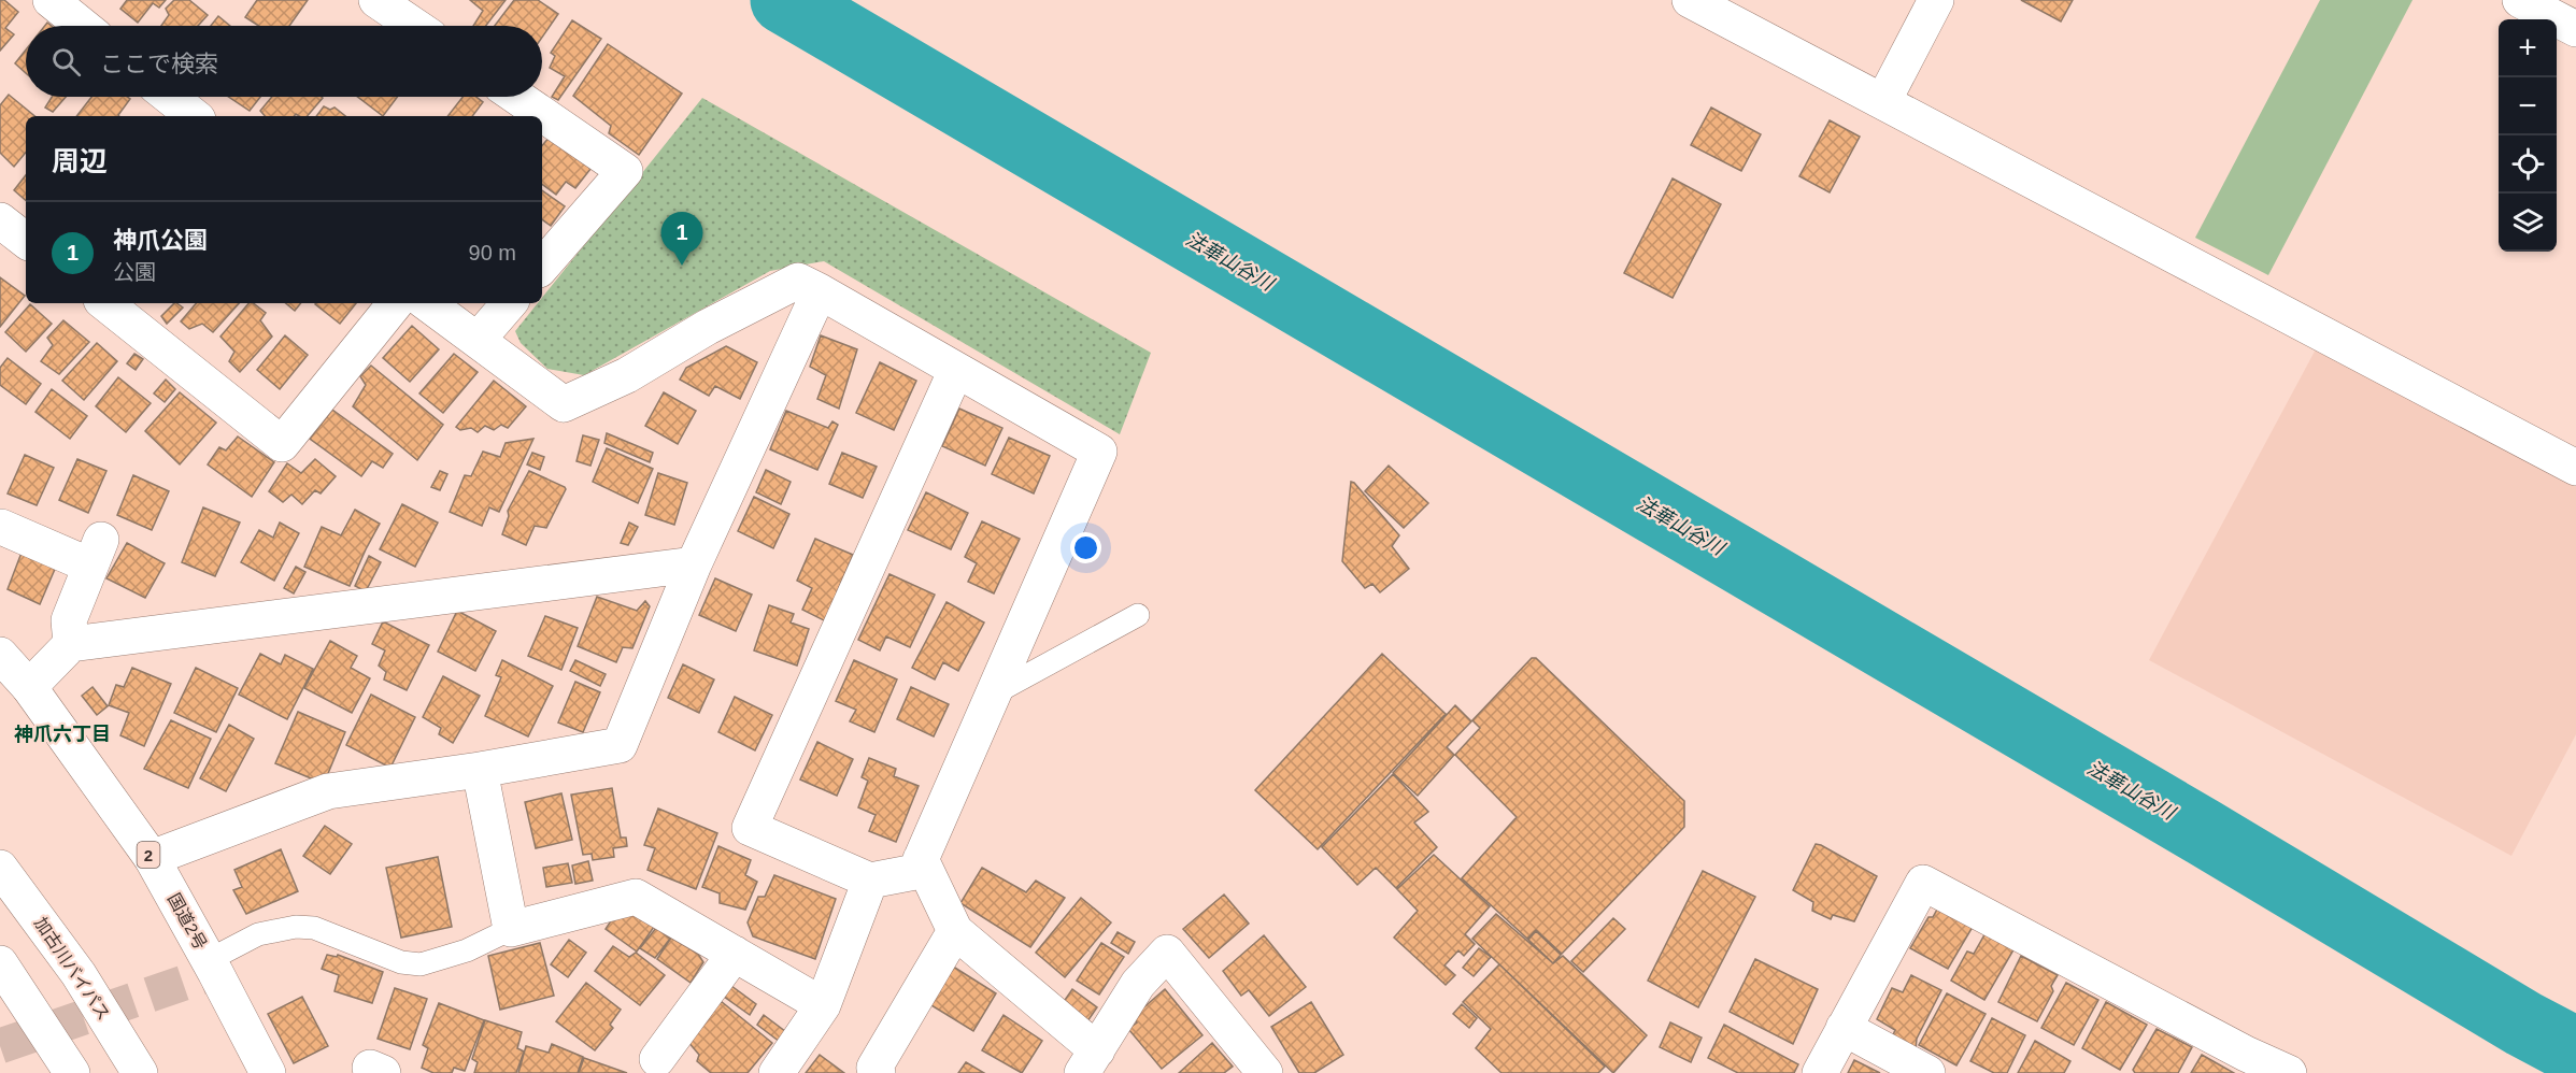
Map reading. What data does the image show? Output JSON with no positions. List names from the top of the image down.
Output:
{
  "streets": {
    "main road": ["2", "国道2号", "加古川バイパス"]
  },
  "districts": ["神爪六丁目"],
  "water": ["法華山谷川"],
  "page": {
    "map_buttons": ["+", "−"],
    "search": "ここで検索",
    "heading": "周辺",
    "list": [
      {
        "mark": "1",
        "name": "神爪公園",
        "note": "公園",
        "value": "90 m"
      }
    ],
    "pins": "1"
  }
}
